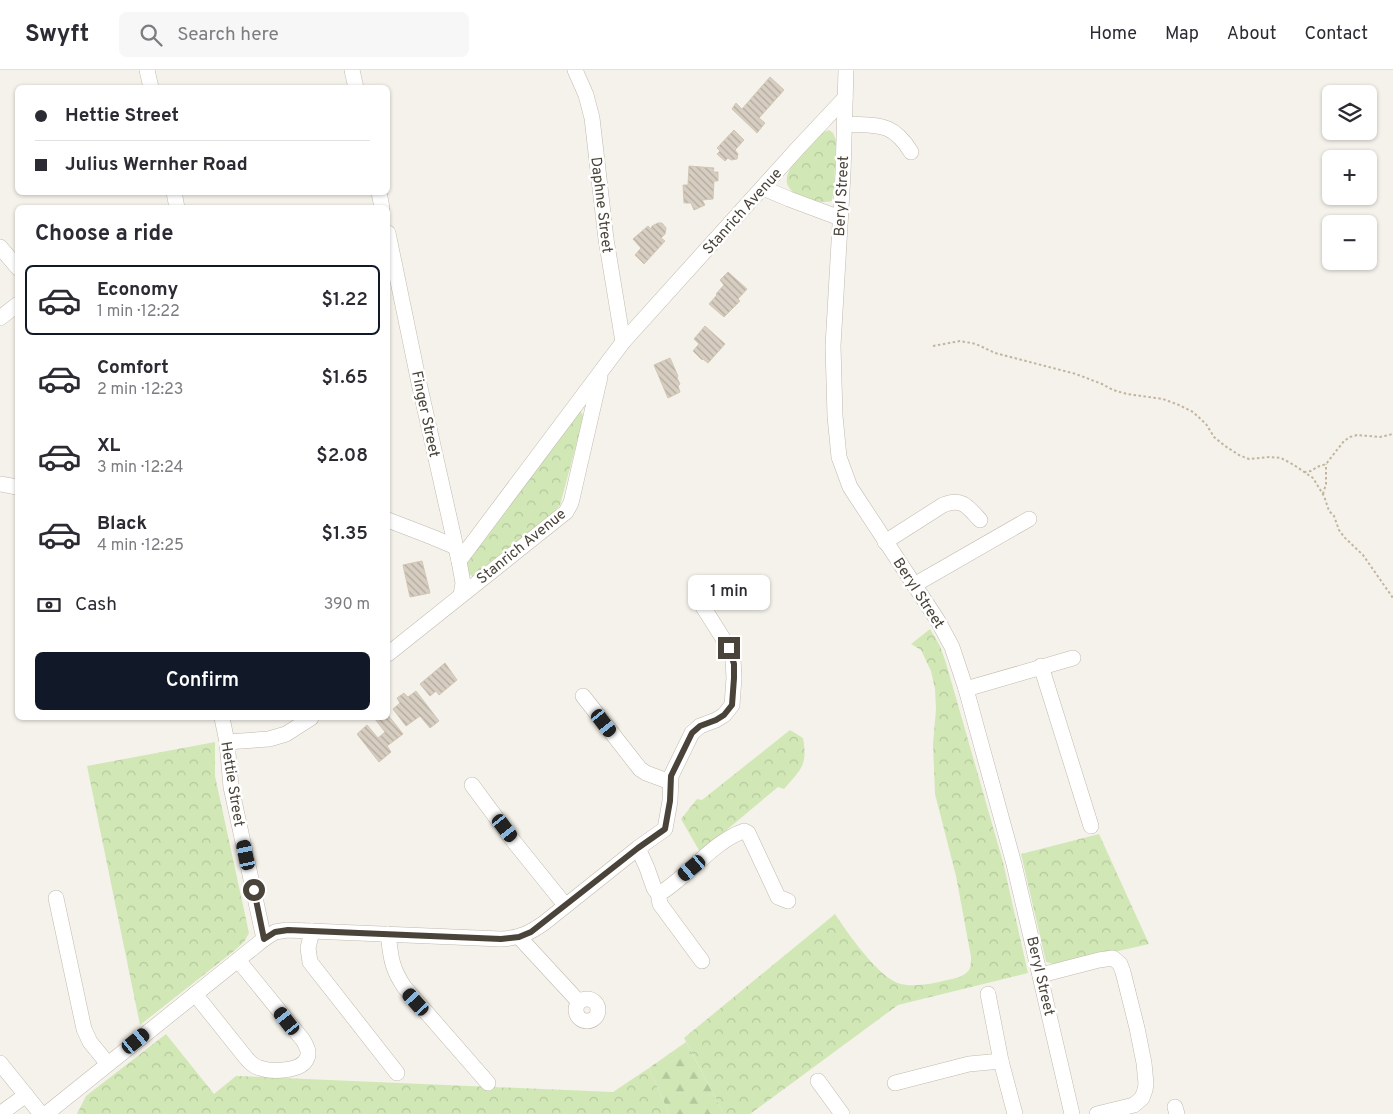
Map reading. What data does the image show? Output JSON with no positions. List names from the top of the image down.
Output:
{
  "streets": {
    "street": [
      "Beryl Street",
      "Daphne Street",
      "Stanrich Avenue",
      "Finger Street",
      "Hettie Street"
    ]
  },
  "crossings": [
    ["Beryl Street", "Stanrich Avenue"],
    ["Daphne Street", "Stanrich Avenue"],
    ["Stanrich Avenue", "Finger Street"]
  ],
  "page": {
    "header": "Swyft",
    "search": "Search here",
    "nav": [
      "Home",
      "Map",
      "About",
      "Contact"
    ],
    "map_buttons": ["+", "−"],
    "banner": ["Hettie Street", "Julius Wernher Road"],
    "heading": "Choose a ride",
    "list": [
      {
        "name": "Economy",
        "note": "1 min · 12:22",
        "value": "$1.22"
      },
      {
        "name": "Comfort",
        "note": "2 min · 12:23",
        "value": "$1.65"
      },
      {
        "name": "XL",
        "note": "3 min · 12:24",
        "value": "$2.08"
      },
      {
        "name": "Black",
        "note": "4 min · 12:25",
        "value": "$1.35"
      }
    ],
    "bubble": "1 min",
    "pay": ["Cash", "390 m"],
    "buttons": "Confirm"
  }
}
